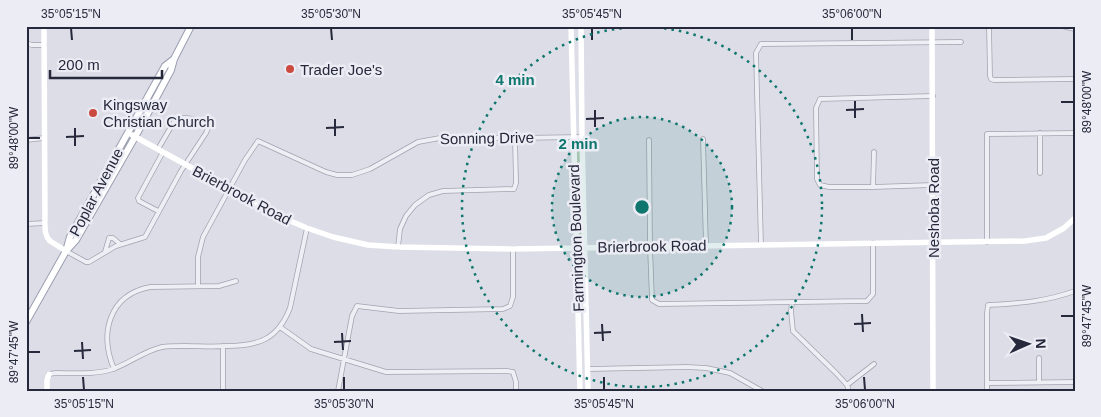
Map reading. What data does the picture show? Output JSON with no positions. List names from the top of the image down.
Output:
{
  "streets": {
    "main road": ["Poplar Avenue"],
    "street": [
      "Sonning Drive",
      "Brierbrook Road",
      "Neshoba Road",
      "Farmington Boulevard"
    ]
  },
  "crossings": [
    ["Sonning Drive", "Brierbrook Road"],
    ["Sonning Drive", "Farmington Boulevard"],
    ["Poplar Avenue", "Brierbrook Road"],
    ["Brierbrook Road", "Neshoba Road"],
    ["Brierbrook Road", "Farmington Boulevard"]
  ],
  "places": ["Trader Joe's", "Kingsway Christian Church"],
  "scale_bar": "200 m",
  "north": "right",
  "coordinates": [
    "35°05'15\"N",
    "35°05'30\"N",
    "35°05'45\"N",
    "35°06'00\"N",
    "89°48'00\"W",
    "89°47'45\"W"
  ],
  "rings": ["4 min", "2 min"]
}
